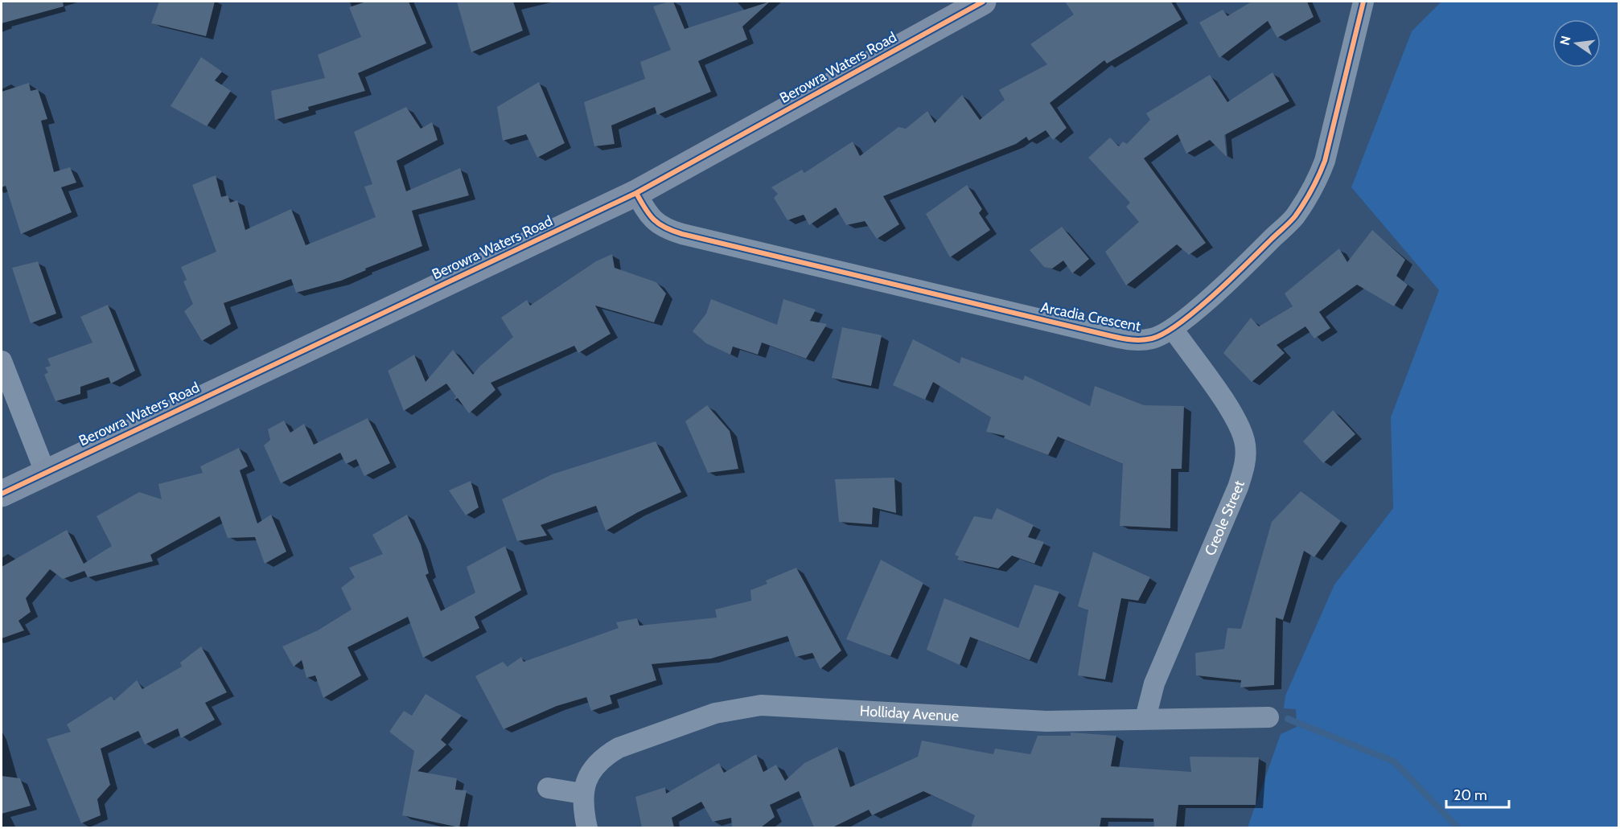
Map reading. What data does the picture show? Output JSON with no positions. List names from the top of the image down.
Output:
{
  "streets": {
    "main road": ["Berowra Waters Road"],
    "street": ["Arcadia Crescent", "Creole Street", "Holliday Avenue"]
  },
  "crossings": [
    ["Berowra Waters Road", "Arcadia Crescent"],
    ["Arcadia Crescent", "Creole Street"],
    ["Creole Street", "Holliday Avenue"]
  ],
  "scale_bar": "20 m",
  "north": "left"
}
